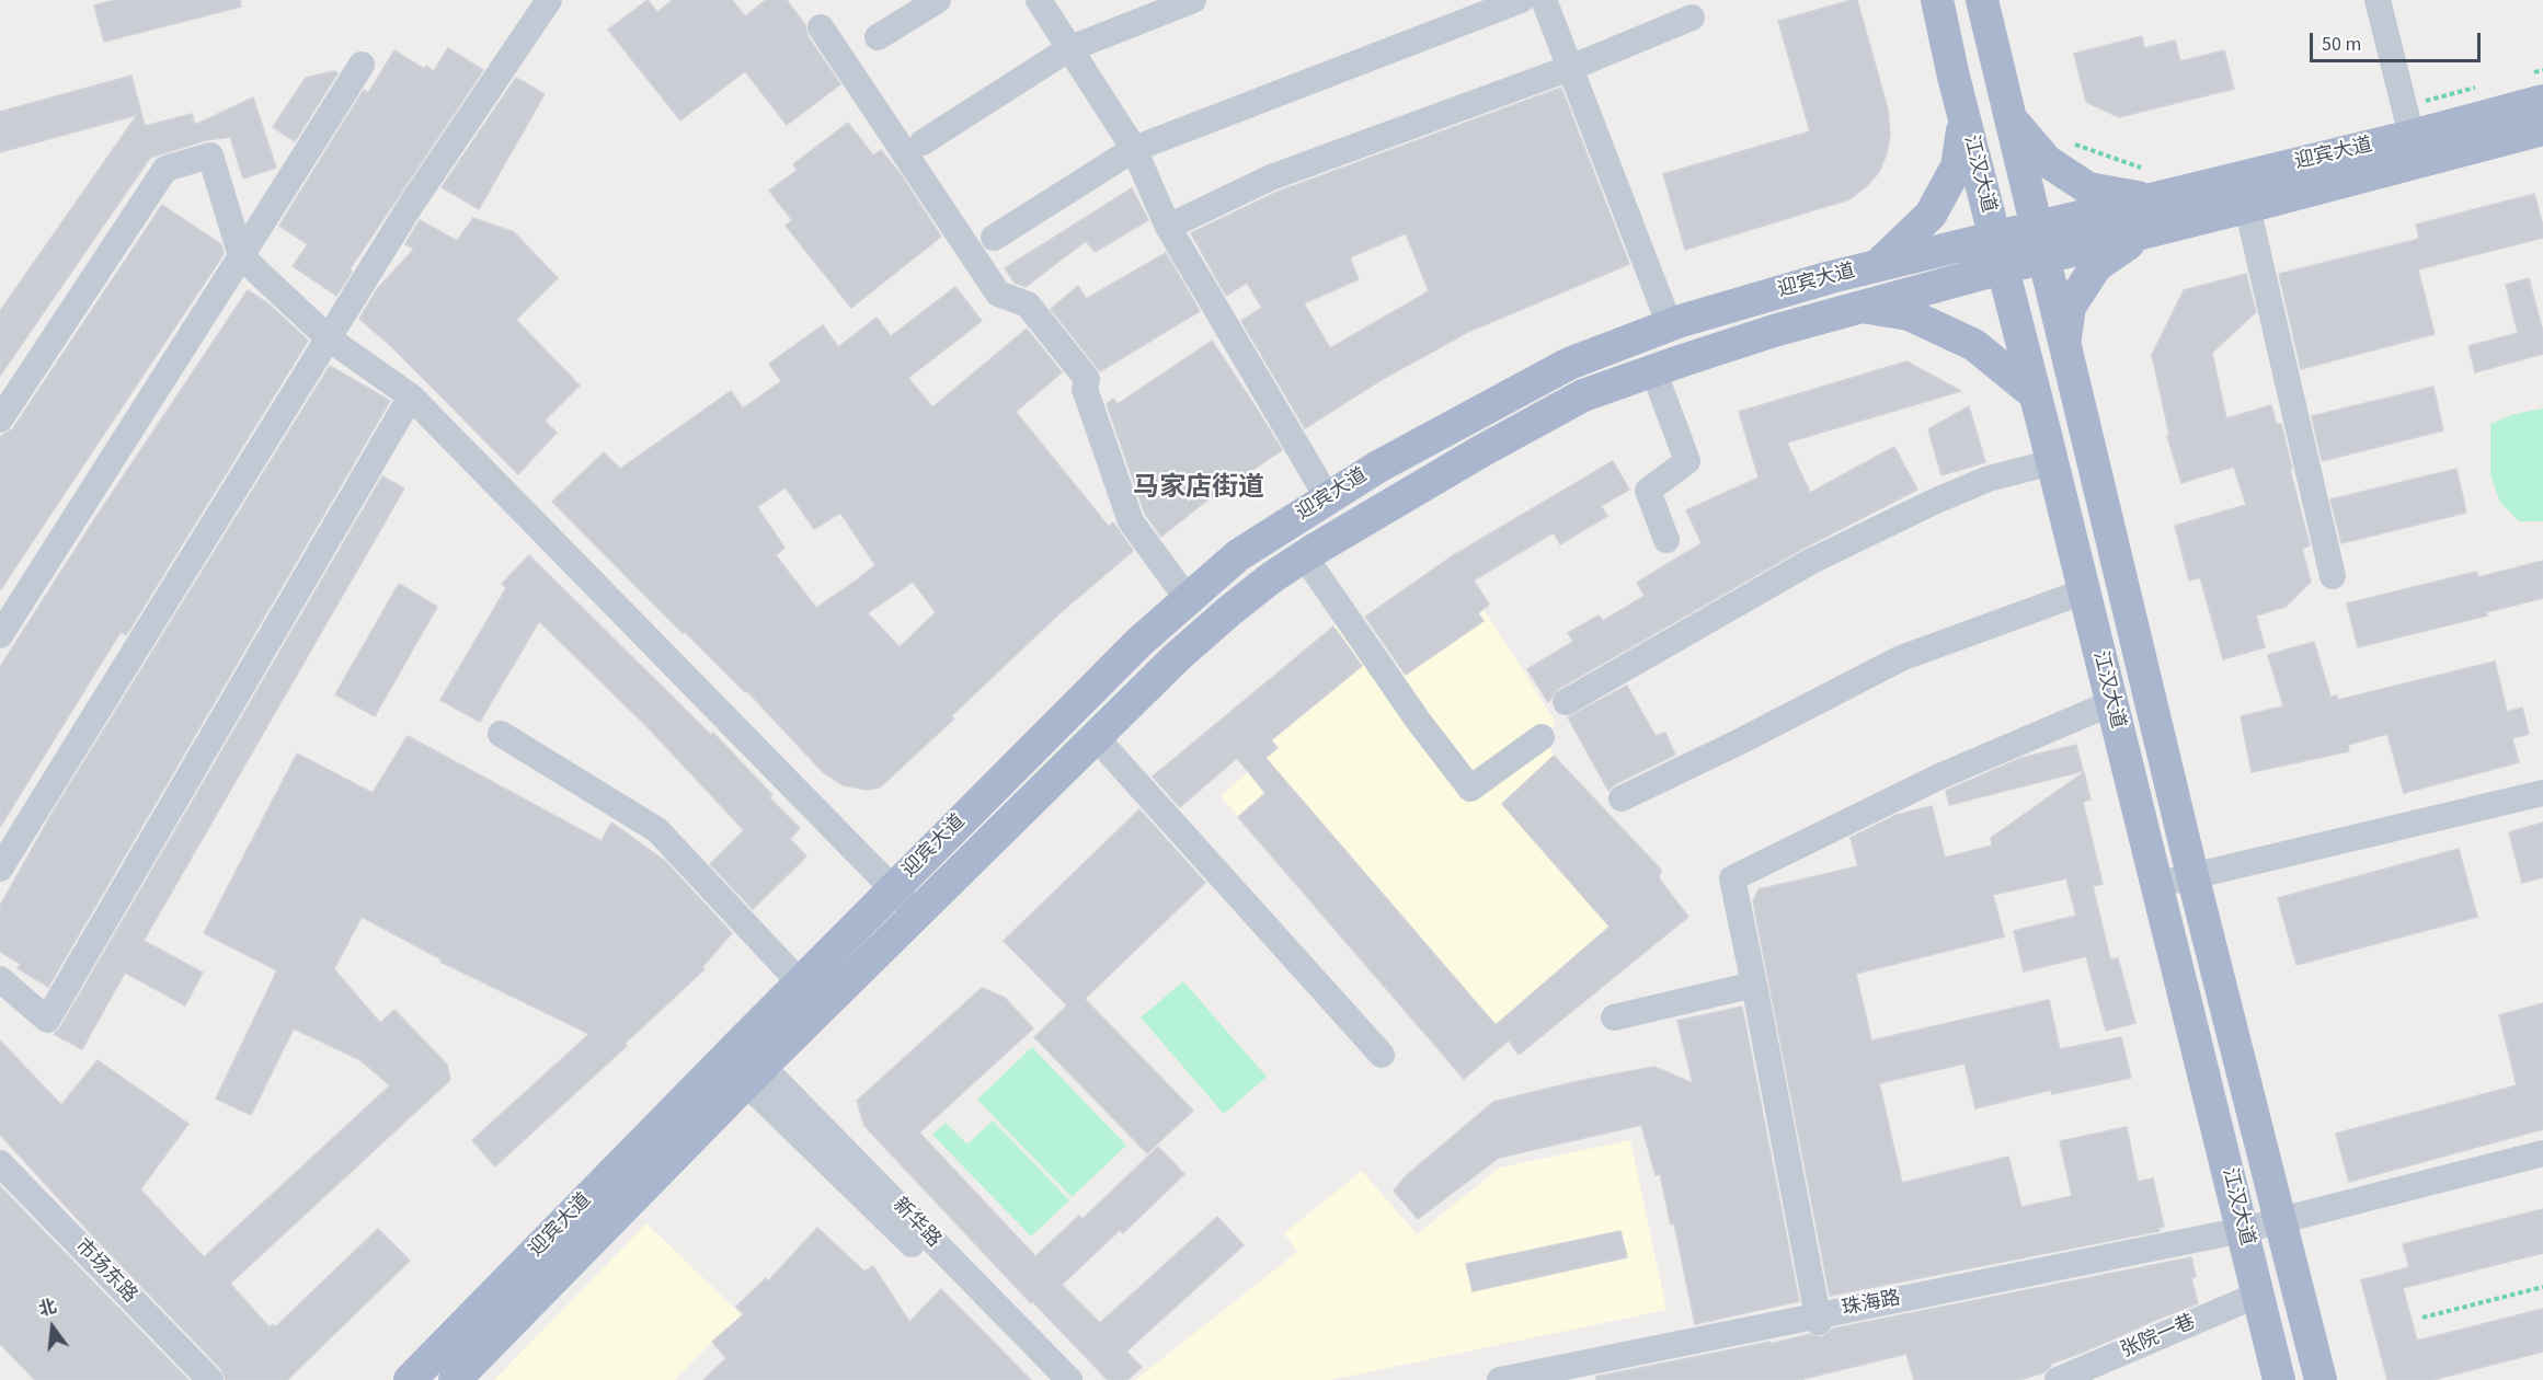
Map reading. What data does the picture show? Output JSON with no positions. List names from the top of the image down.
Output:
{
  "streets": {
    "main road": ["迎宾大道", "江汉大道"],
    "street": [
      "新华路",
      "市场东路",
      "珠海路",
      "张院一巷"
    ]
  },
  "crossings": [
    ["迎宾大道", "江汉大道"],
    ["迎宾大道", "新华路"],
    ["江汉大道", "珠海路"],
    ["江汉大道", "张院一巷"]
  ],
  "districts": ["马家店街道"],
  "scale_bar": "50 m",
  "north": "top"
}
